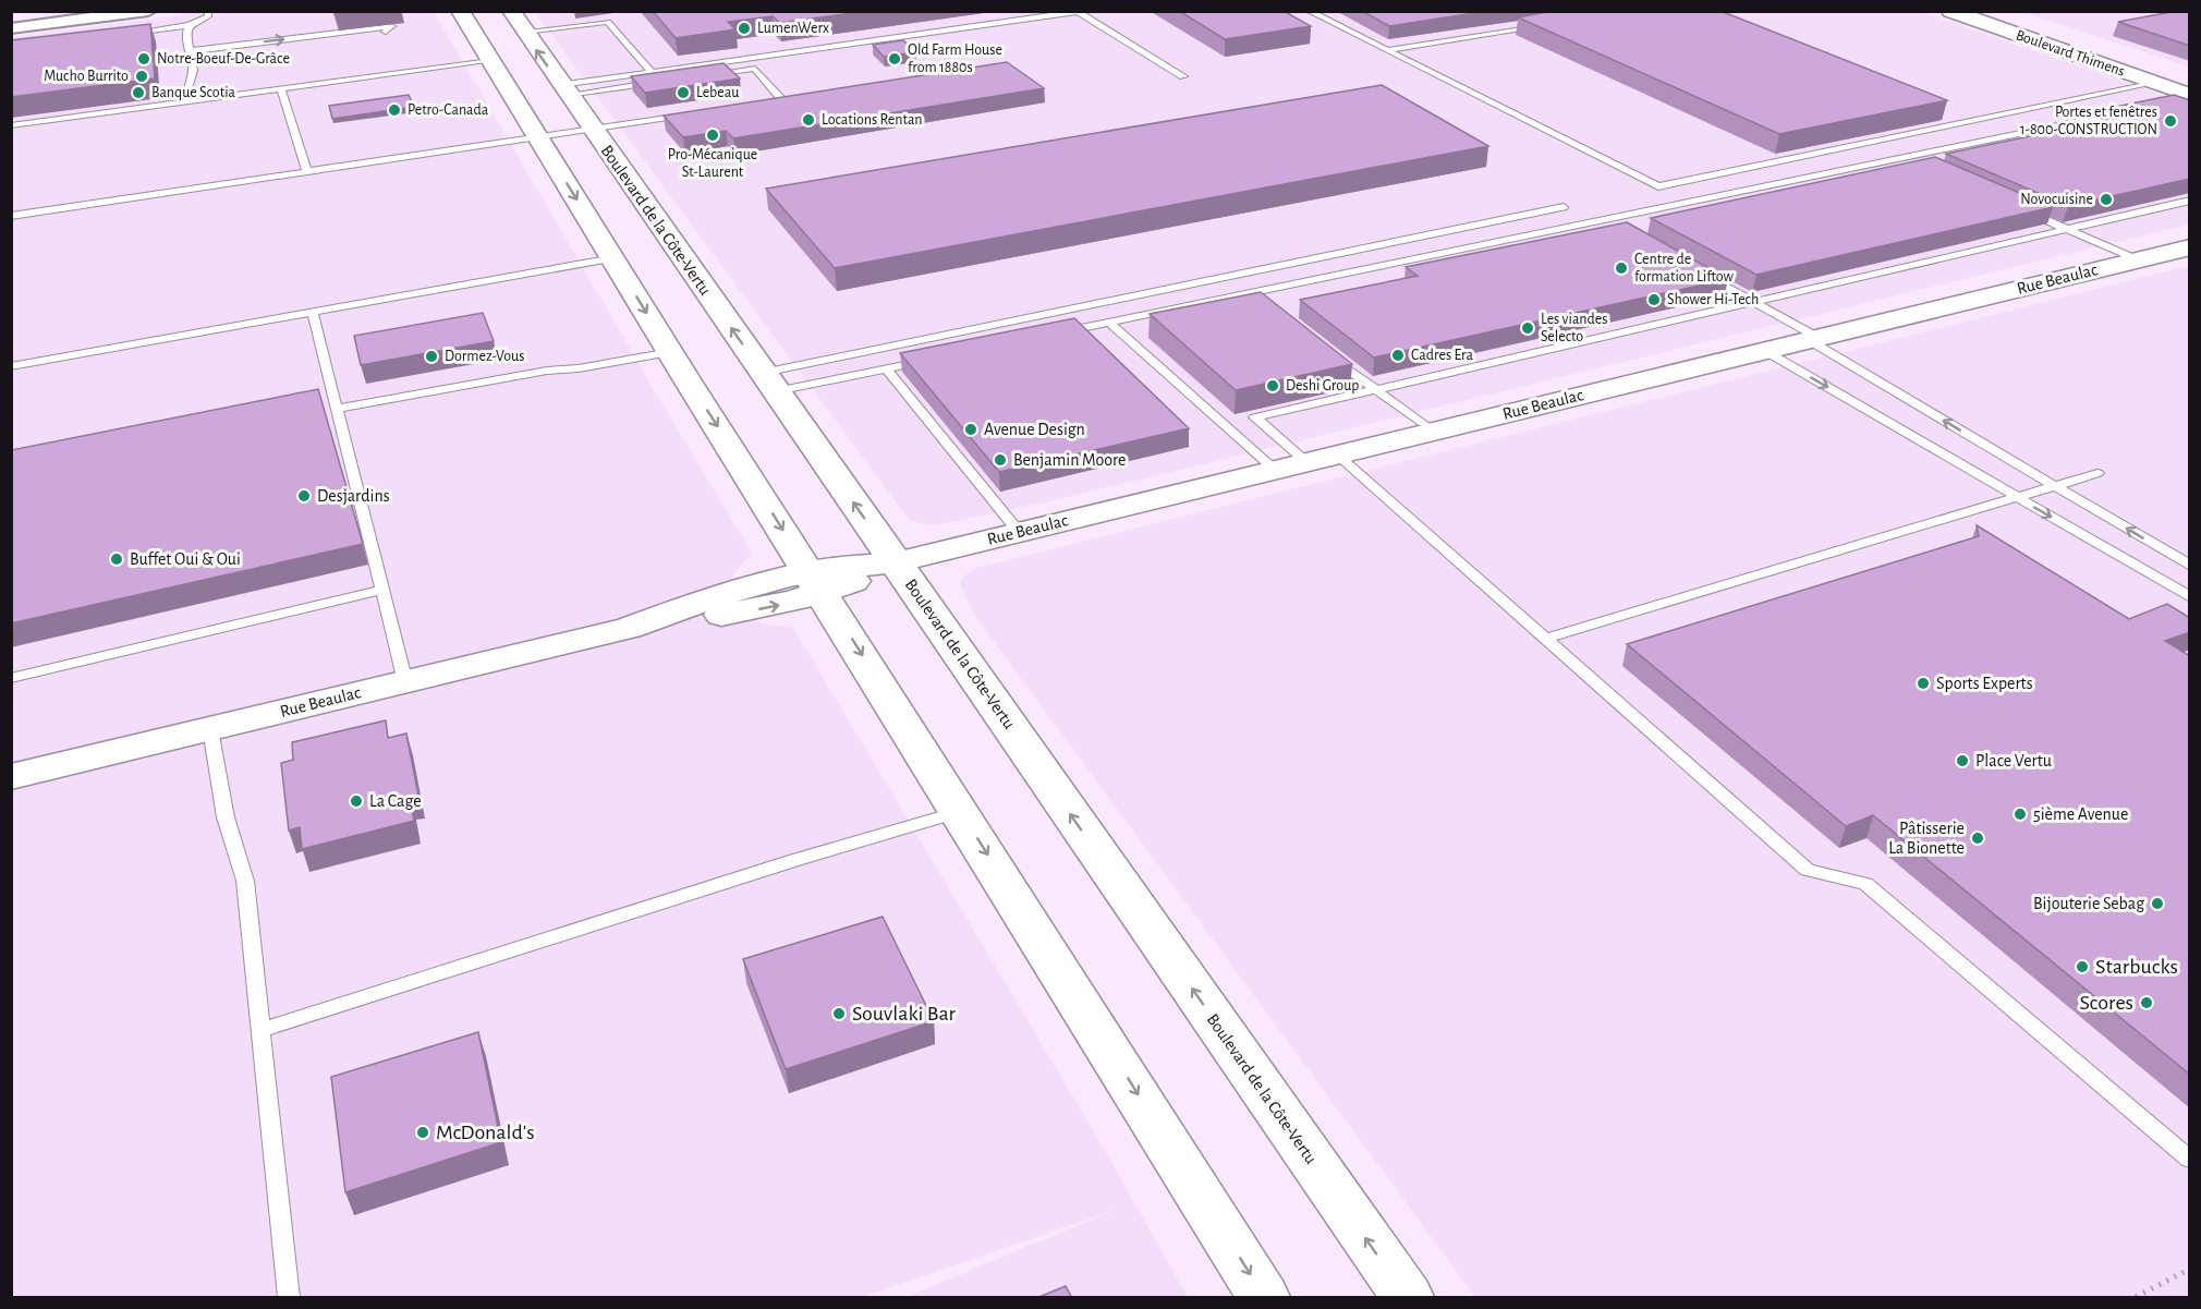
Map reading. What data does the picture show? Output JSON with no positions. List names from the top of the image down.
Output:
{
  "streets": {
    "main road": ["Boulevard Thimens", "Boulevard de la Côte-Vertu", "Rue Beaulac"]
  },
  "crossings": [
    ["Boulevard de la Côte-Vertu", "Rue Beaulac"]
  ],
  "places": [
    "LumenWerx",
    "Notre-Boeuf-De-Grâce",
    "Old Farm House from 1880s",
    "Mucho Burrito",
    "Banque Scotia",
    "Lebeau",
    "Petro-Canada",
    "Locations Rentan",
    "Portes et fenêtres 1-800-CONSTRUCTION",
    "Pro-Mécanique St-Laurent",
    "Novocuisine",
    "Centre de formation Liftow",
    "Shower Hi-Tech",
    "Les viandes Selecto",
    "Cadres Era",
    "Dormez-Vous",
    "Deshi Group",
    "Avenue Design",
    "Benjamin Moore",
    "Desjardins",
    "Buffet Oui & Oui",
    "Sports Experts",
    "Place Vertu",
    "La Cage",
    "5ième Avenue",
    "Pâtisserie La Bionette",
    "Bijouterie Sebag",
    "Starbucks",
    "Scores",
    "Souvlaki Bar",
    "McDonald's"
  ]
}
